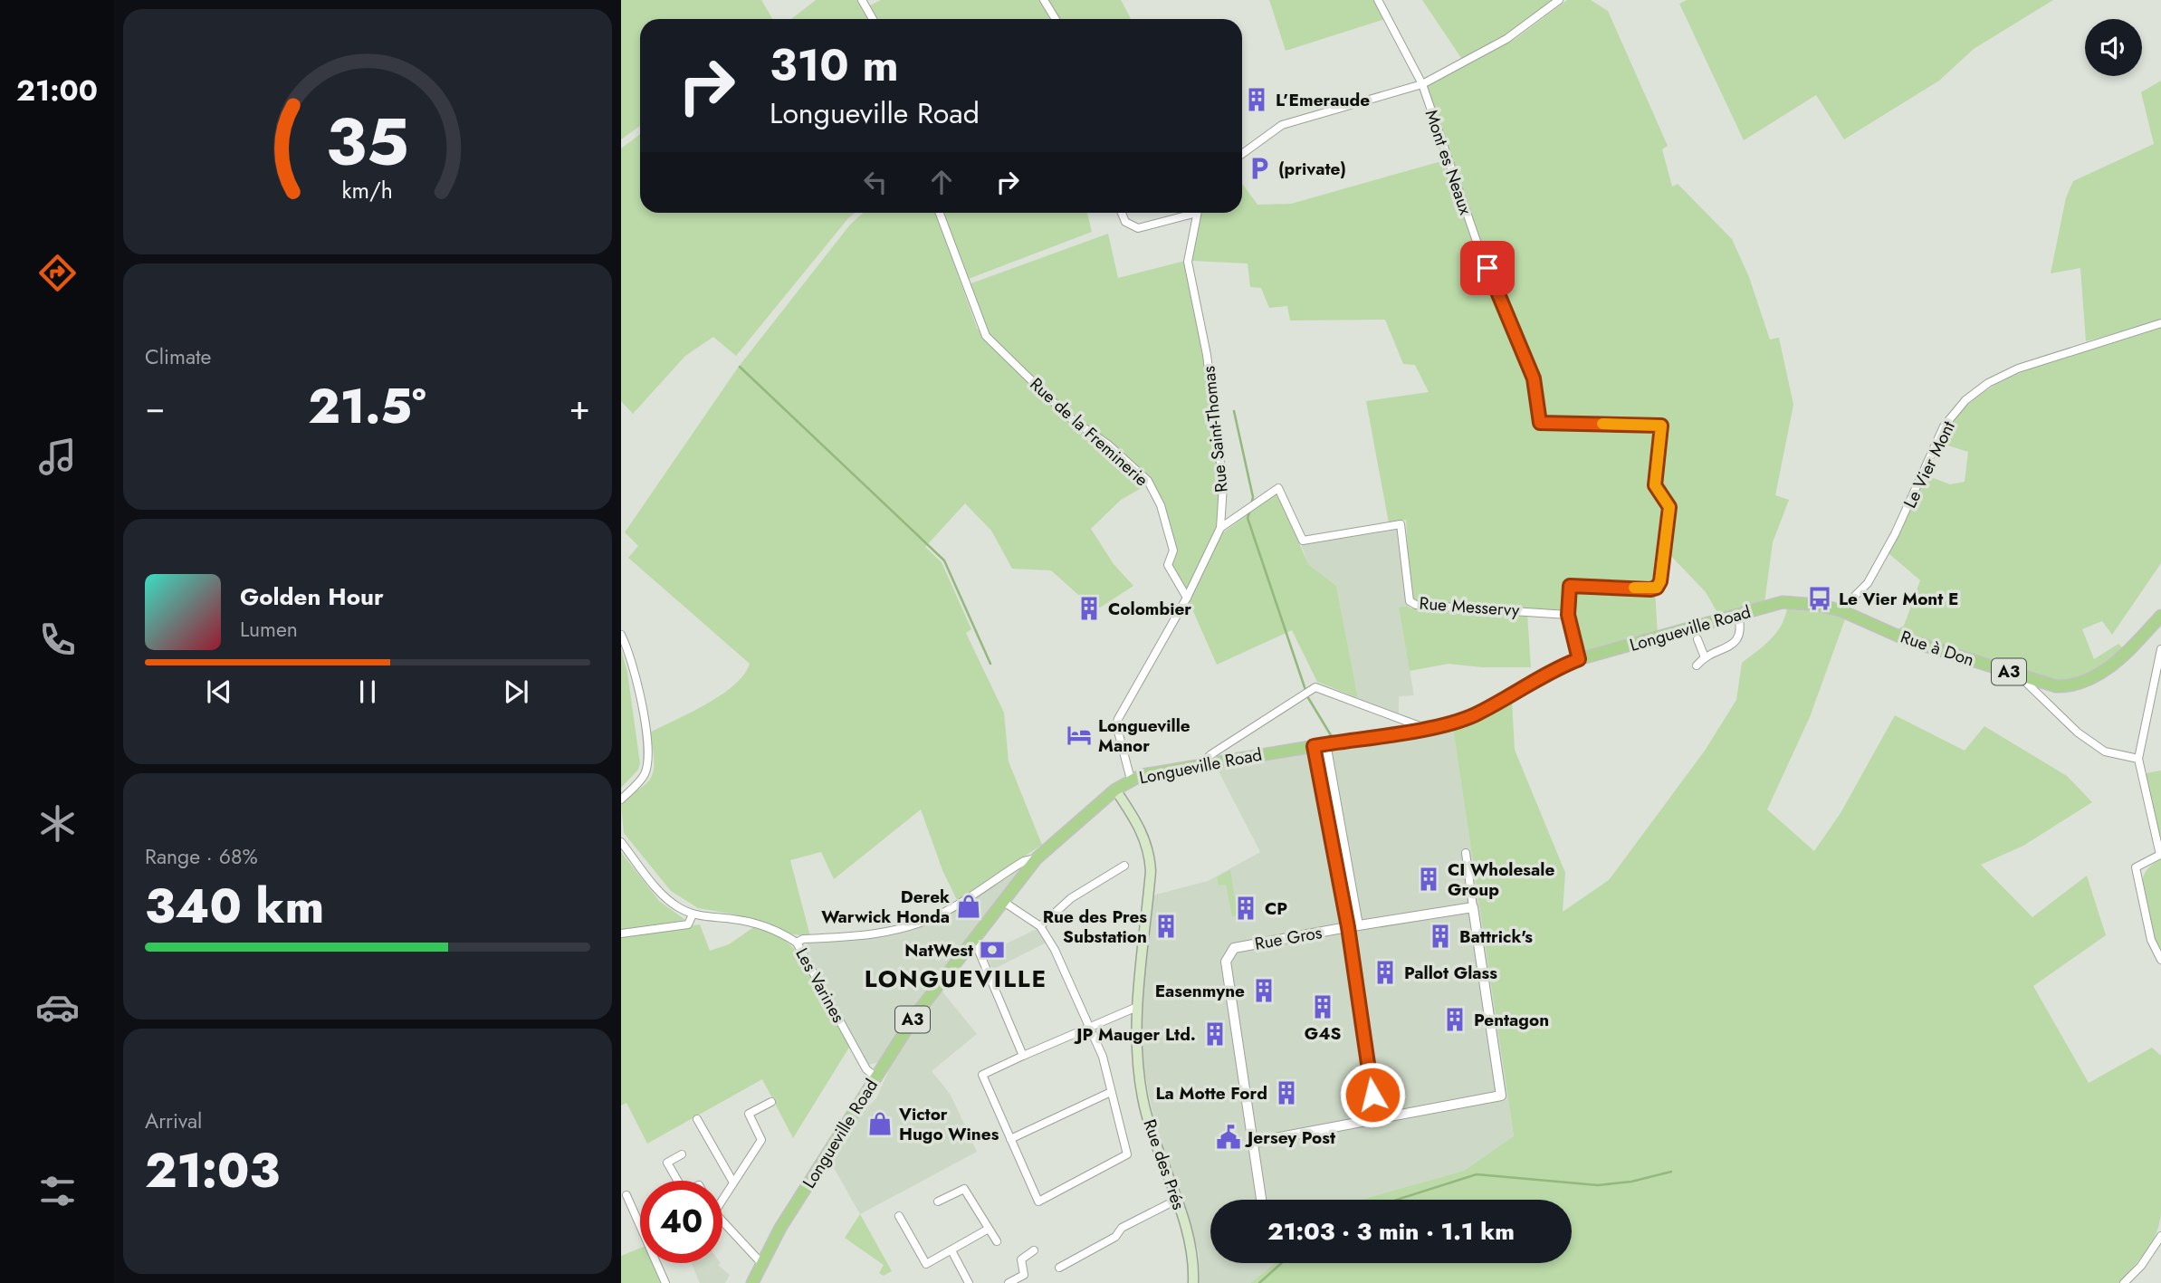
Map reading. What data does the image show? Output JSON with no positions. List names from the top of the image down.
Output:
{
  "streets": {
    "main road": [
      "Longueville Road",
      "Rue à Don",
      "A3",
      "Rue des Prés"
    ],
    "street": [
      "Mont es Neaux",
      "Rue Saint-Thomas",
      "Rue de la Freminerie",
      "Le Vier Mont",
      "Rue Messervy",
      "Rue Gros",
      "Les Varines"
    ]
  },
  "crossings": [
    ["Mont es Neaux", "Rue Messervy"],
    ["Mont es Neaux", "Longueville Road"],
    ["Rue Saint-Thomas", "Rue de la Freminerie"],
    ["Rue Saint-Thomas", "Rue Messervy"],
    ["Rue Saint-Thomas", "Longueville Road"],
    ["Le Vier Mont", "Longueville Road"],
    ["Le Vier Mont", "Rue à Don"],
    ["Longueville Road", "Rue à Don"],
    ["Longueville Road", "Les Varines"],
    ["Longueville Road", "Rue des Prés"]
  ],
  "districts": ["LONGUEVILLE"],
  "places": {
    "building": [
      "L’Emeraude",
      "Colombier",
      "CI Wholesale Group",
      "CP",
      "Rue des Pres Substation",
      "Battrick's",
      "Pallot Glass",
      "Easenmyne",
      "G4S",
      "Pentagon",
      "JP Mauger Ltd.",
      "La Motte Ford"
    ],
    "parking": ["(private)"],
    "bus stop": ["Le Vier Mont E"],
    "hotel": ["Longueville Manor"],
    "shop": ["Derek Warwick Honda", "Victor Hugo Wines"],
    "bank": ["NatWest"],
    "public building": ["Jersey Post"]
  },
  "page": {
    "tabs": "21:00",
    "turn": ["310 m", "Longueville Road"],
    "tile": [
      "Climate",
      ["Range · 68%", "340 km"],
      ["Arrival", "21:03"]
    ],
    "heat": ["−", "21.5°", "+"],
    "song": ["Golden Hour", "Lumen"],
    "limit": "40",
    "trip": "21:03 · 3 min · 1.1 km",
    "gauge": ["35", "km/h"]
  }
}
